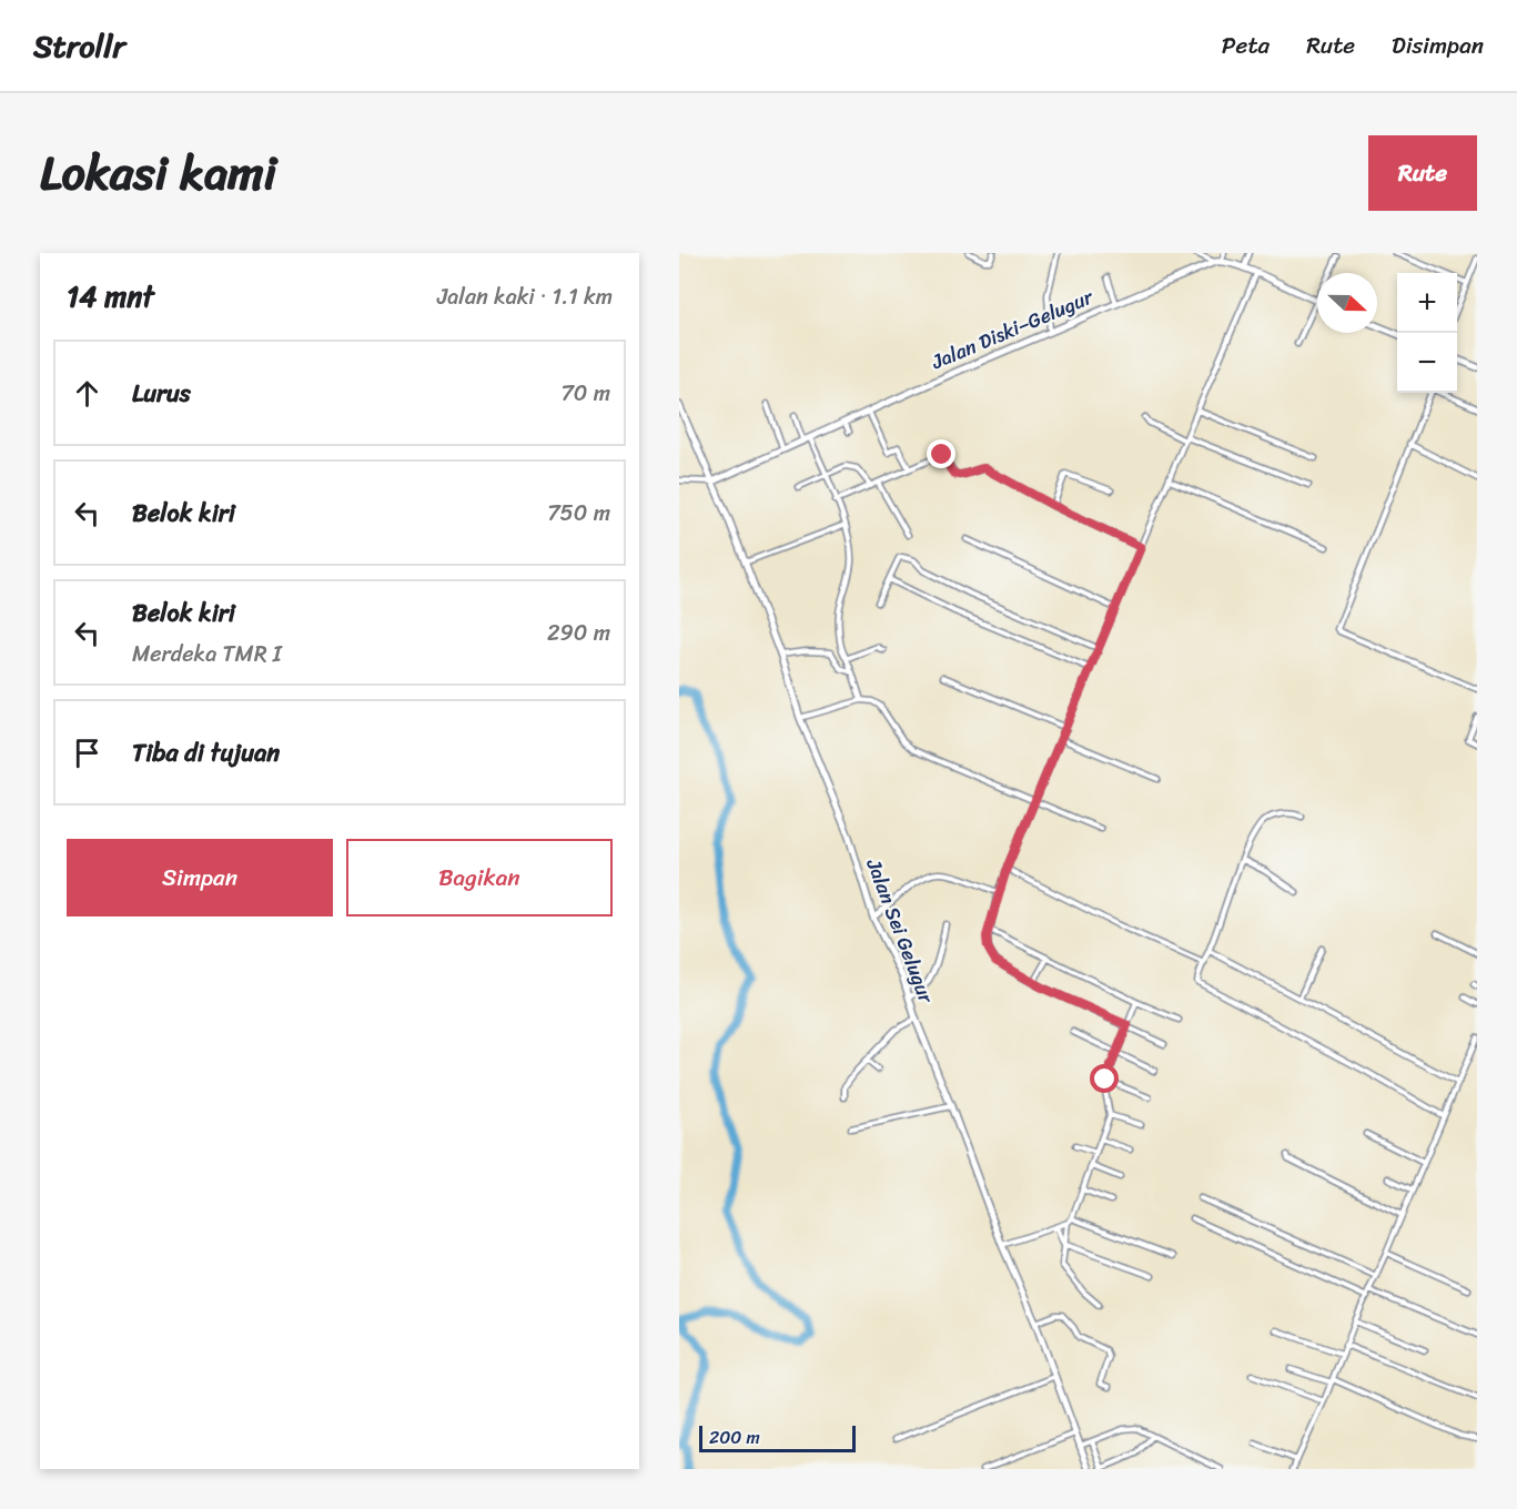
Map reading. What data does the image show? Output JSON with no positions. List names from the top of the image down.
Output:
{
  "streets": {
    "main road": ["Jalan Diski–Gelugur", "Jalan Sei Gelugur"]
  },
  "crossings": [
    ["Jalan Diski–Gelugur", "Jalan Sei Gelugur"]
  ],
  "scale_bar": "200 m",
  "north": "right",
  "page": {
    "header": "Strollr",
    "nav": ["Peta", "Rute", "Disimpan"],
    "title": "Lokasi kami",
    "buttons": [
      "Rute",
      ["Simpan", "Bagikan"]
    ],
    "heading": ["14 mnt", "Jalan kaki · 1.1 km"],
    "map_buttons": ["+", "−"],
    "list": [
      ["Lurus", "70 m"],
      ["Belok kiri", "750 m"],
      ["Belok kiri", "Merdeka TMR I", "290 m"],
      "Tiba di tujuan"
    ],
    "scale": "200 m"
  }
}
